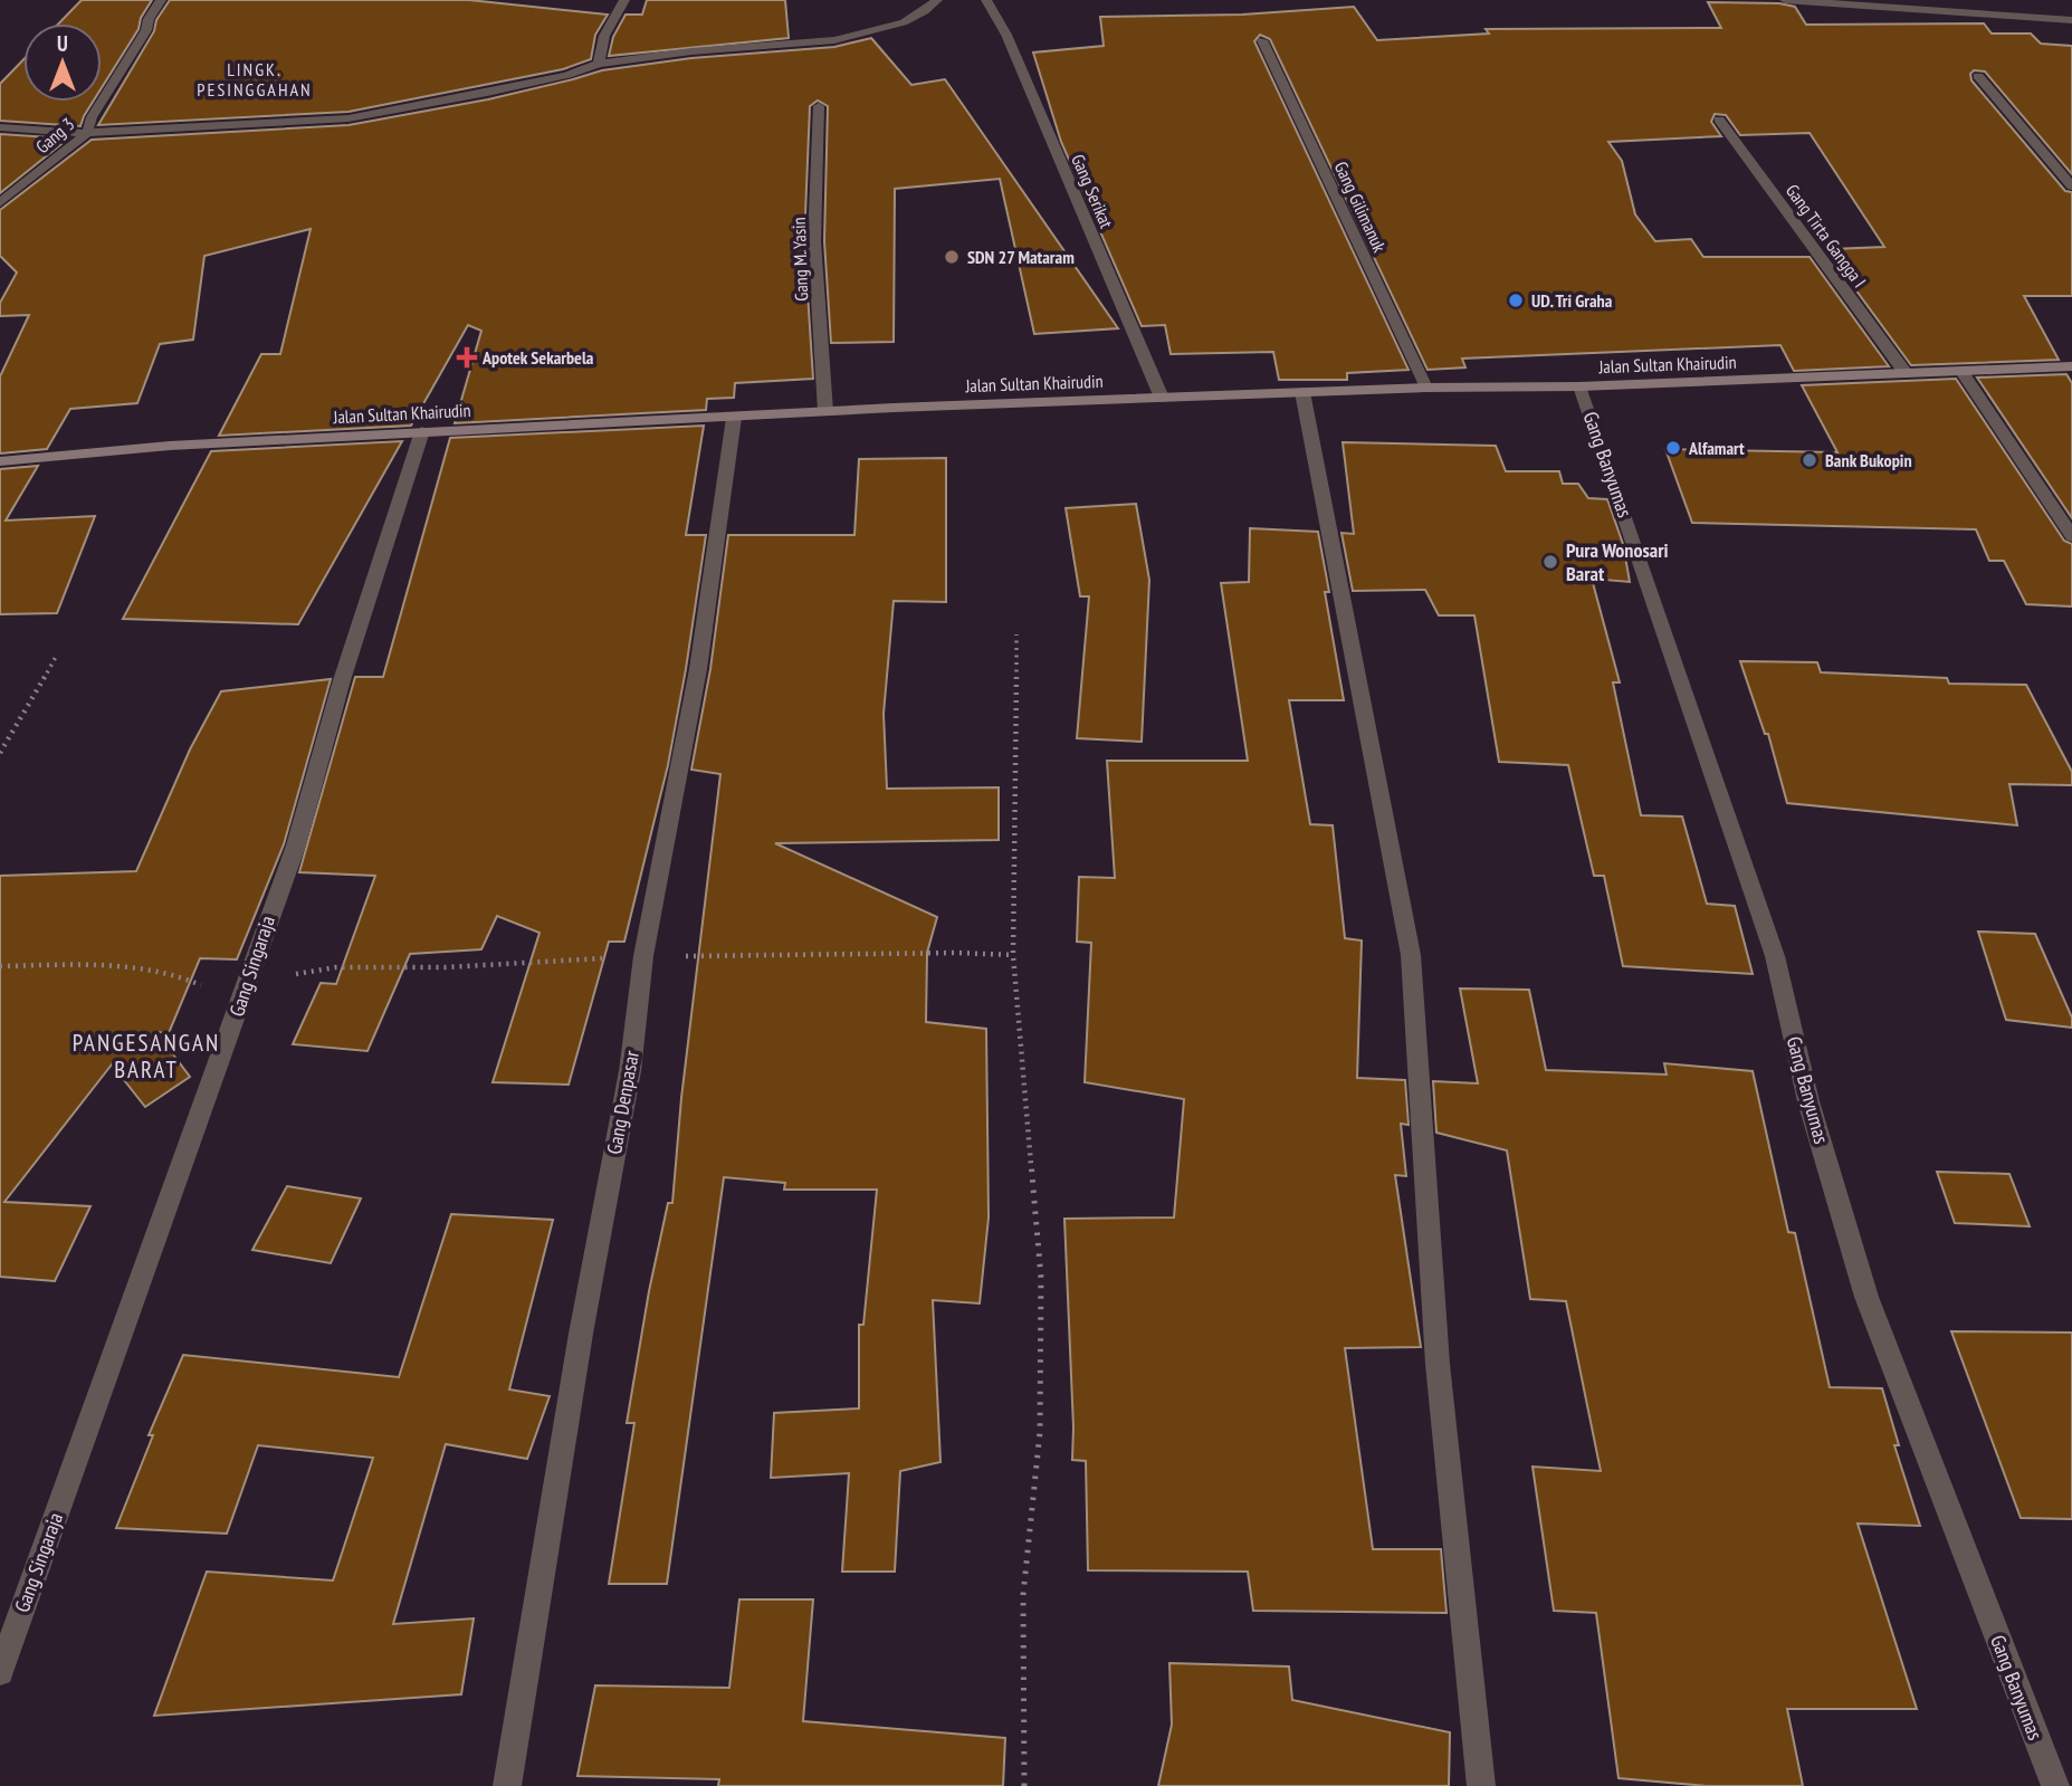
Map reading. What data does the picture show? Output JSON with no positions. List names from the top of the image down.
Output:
{
  "streets": {
    "main road": ["Jalan Sultan Khairudin"],
    "street": [
      "Gang 3",
      "Gang Serikat",
      "Gang Gilimanuk",
      "Gang Tirta Gangga I",
      "Gang M. Yasin",
      "Gang Banyumas",
      "Gang Singaraja",
      "Gang Denpasar"
    ]
  },
  "crossings": [
    ["Gang Serikat", "Jalan Sultan Khairudin"],
    ["Gang Gilimanuk", "Jalan Sultan Khairudin"],
    ["Gang Tirta Gangga I", "Jalan Sultan Khairudin"],
    ["Gang M. Yasin", "Jalan Sultan Khairudin"],
    ["Jalan Sultan Khairudin", "Gang Banyumas"],
    ["Jalan Sultan Khairudin", "Gang Singaraja"],
    ["Jalan Sultan Khairudin", "Gang Denpasar"]
  ],
  "districts": ["LINGK. PESINGGAHAN", "PANGESANGAN BARAT"],
  "places": {
    "other": [
      "SDN 27 Mataram",
      "UD. Tri Graha",
      "Alfamart",
      "Bank Bukopin",
      "Pura Wonosari Barat"
    ],
    "health": ["Apotek Sekarbela"]
  },
  "north": "top"
}
